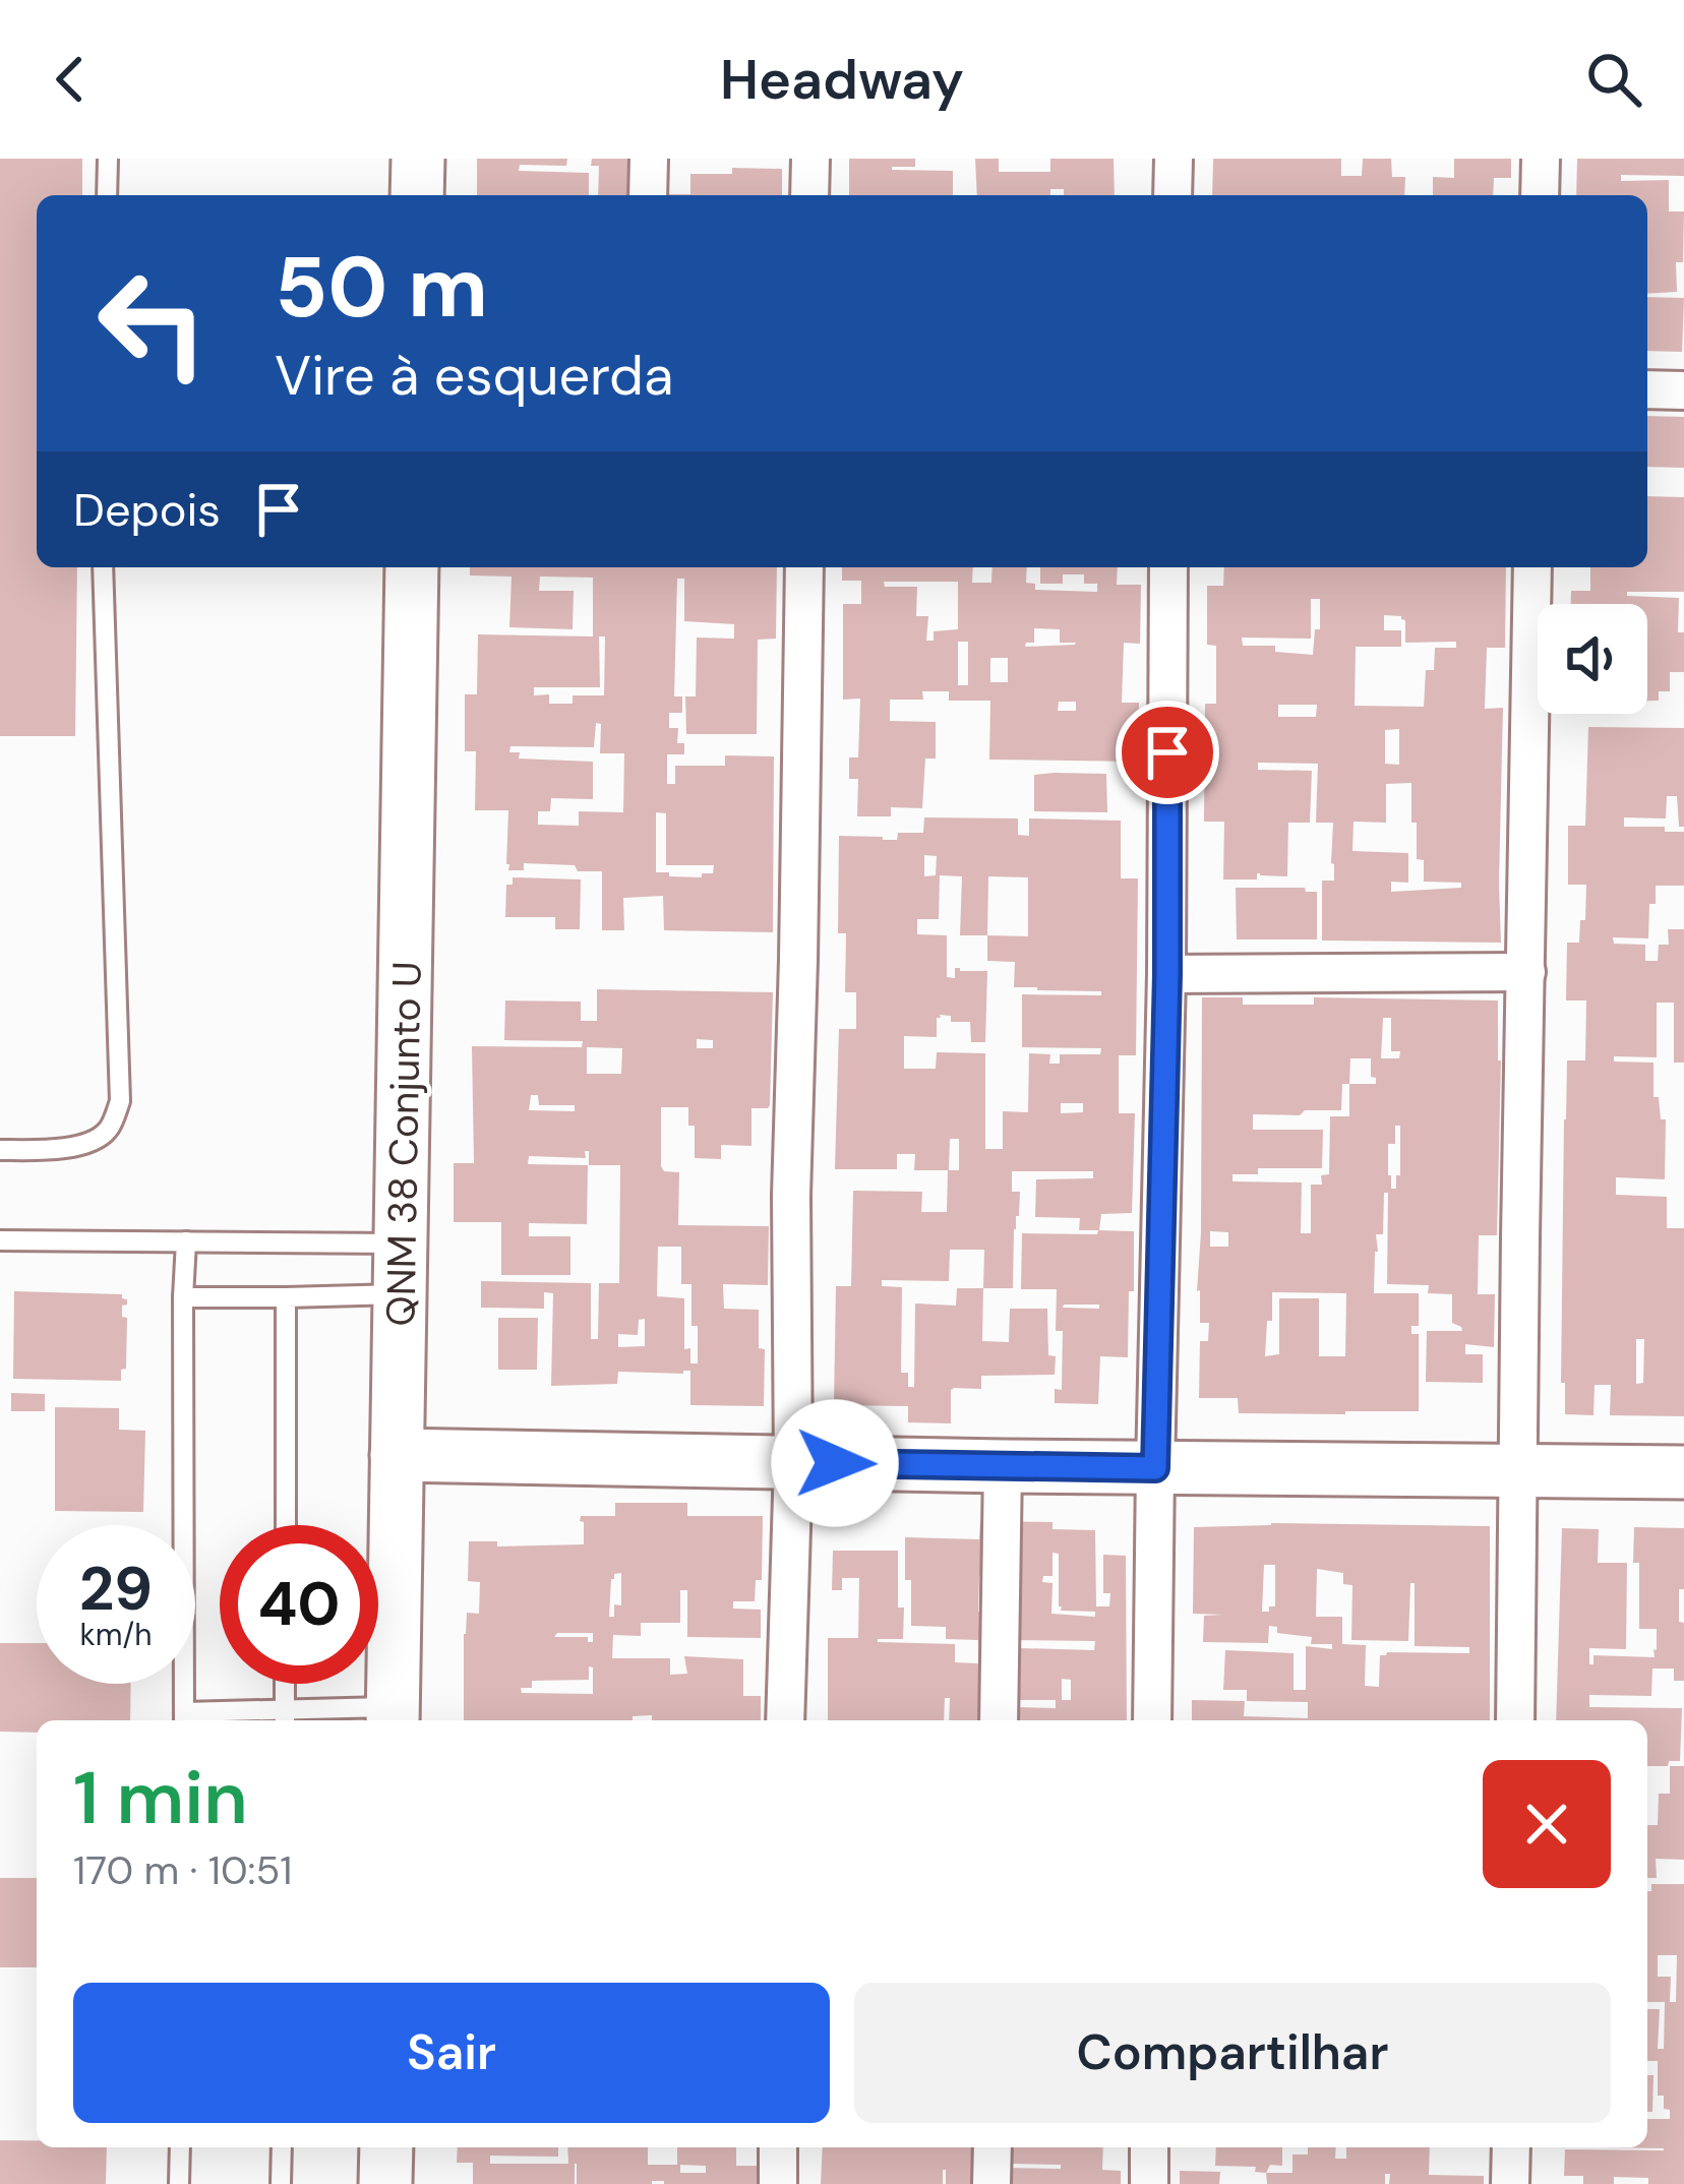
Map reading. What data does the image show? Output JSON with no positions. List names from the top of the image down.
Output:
{
  "streets": {
    "street": ["QNM 38 Conjunto U"]
  },
  "page": {
    "header": "Headway",
    "turn": ["50 m", "Vire à esquerda"],
    "then": "Depois",
    "speed": "29 km/h",
    "limit": "40",
    "heading": ["1 min", "170 m · 10:51"],
    "buttons": ["Sair", "Compartilhar"]
  }
}
